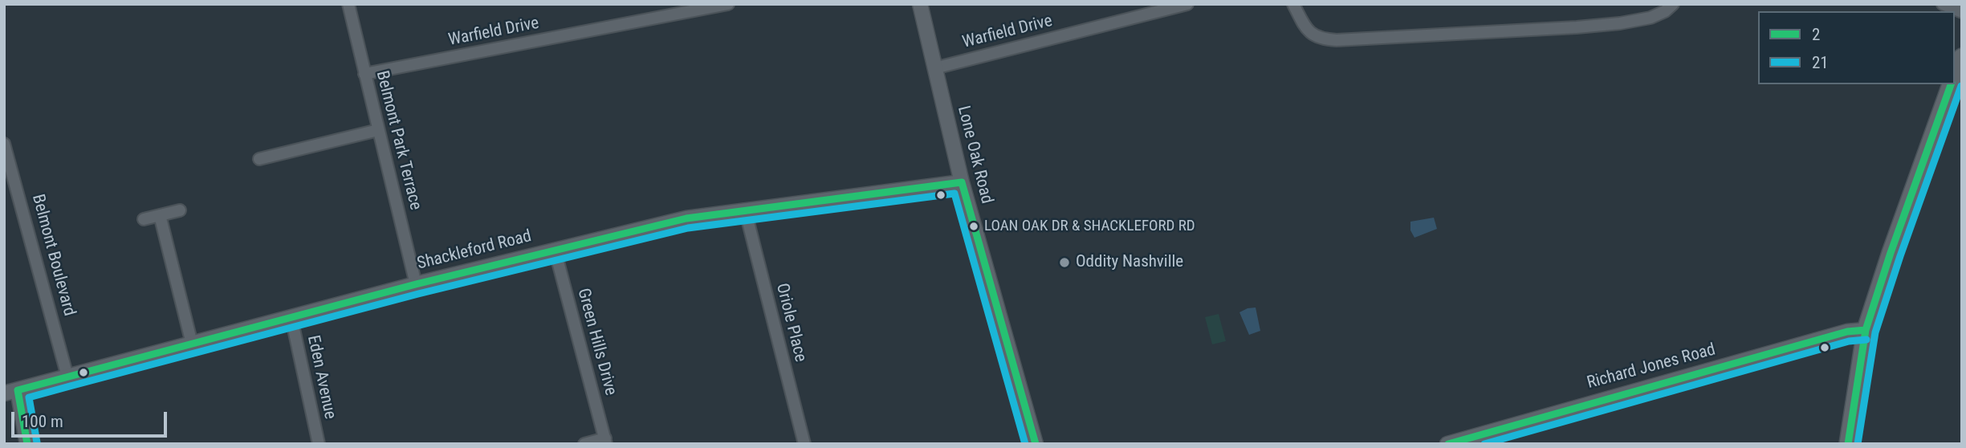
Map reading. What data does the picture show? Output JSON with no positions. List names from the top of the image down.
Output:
{
  "streets": {
    "street": [
      "Warfield Drive",
      "Belmont Park Terrace",
      "Lone Oak Road",
      "Shackleford Road",
      "Belmont Boulevard",
      "Oriole Place",
      "Green Hills Drive",
      "Richard Jones Road",
      "Eden Avenue"
    ]
  },
  "crossings": [
    ["Warfield Drive", "Belmont Park Terrace"],
    ["Warfield Drive", "Lone Oak Road"],
    ["Belmont Park Terrace", "Shackleford Road"],
    ["Lone Oak Road", "Shackleford Road"],
    ["Shackleford Road", "Belmont Boulevard"],
    ["Shackleford Road", "Oriole Place"],
    ["Shackleford Road", "Green Hills Drive"],
    ["Shackleford Road", "Eden Avenue"]
  ],
  "places": ["LOAN OAK DR & SHACKLEFORD RD", "Oddity Nashville"],
  "lines": ["transit line 2", "transit line 21"],
  "legend": ["2", "21"],
  "scale_bar": "100 m"
}
